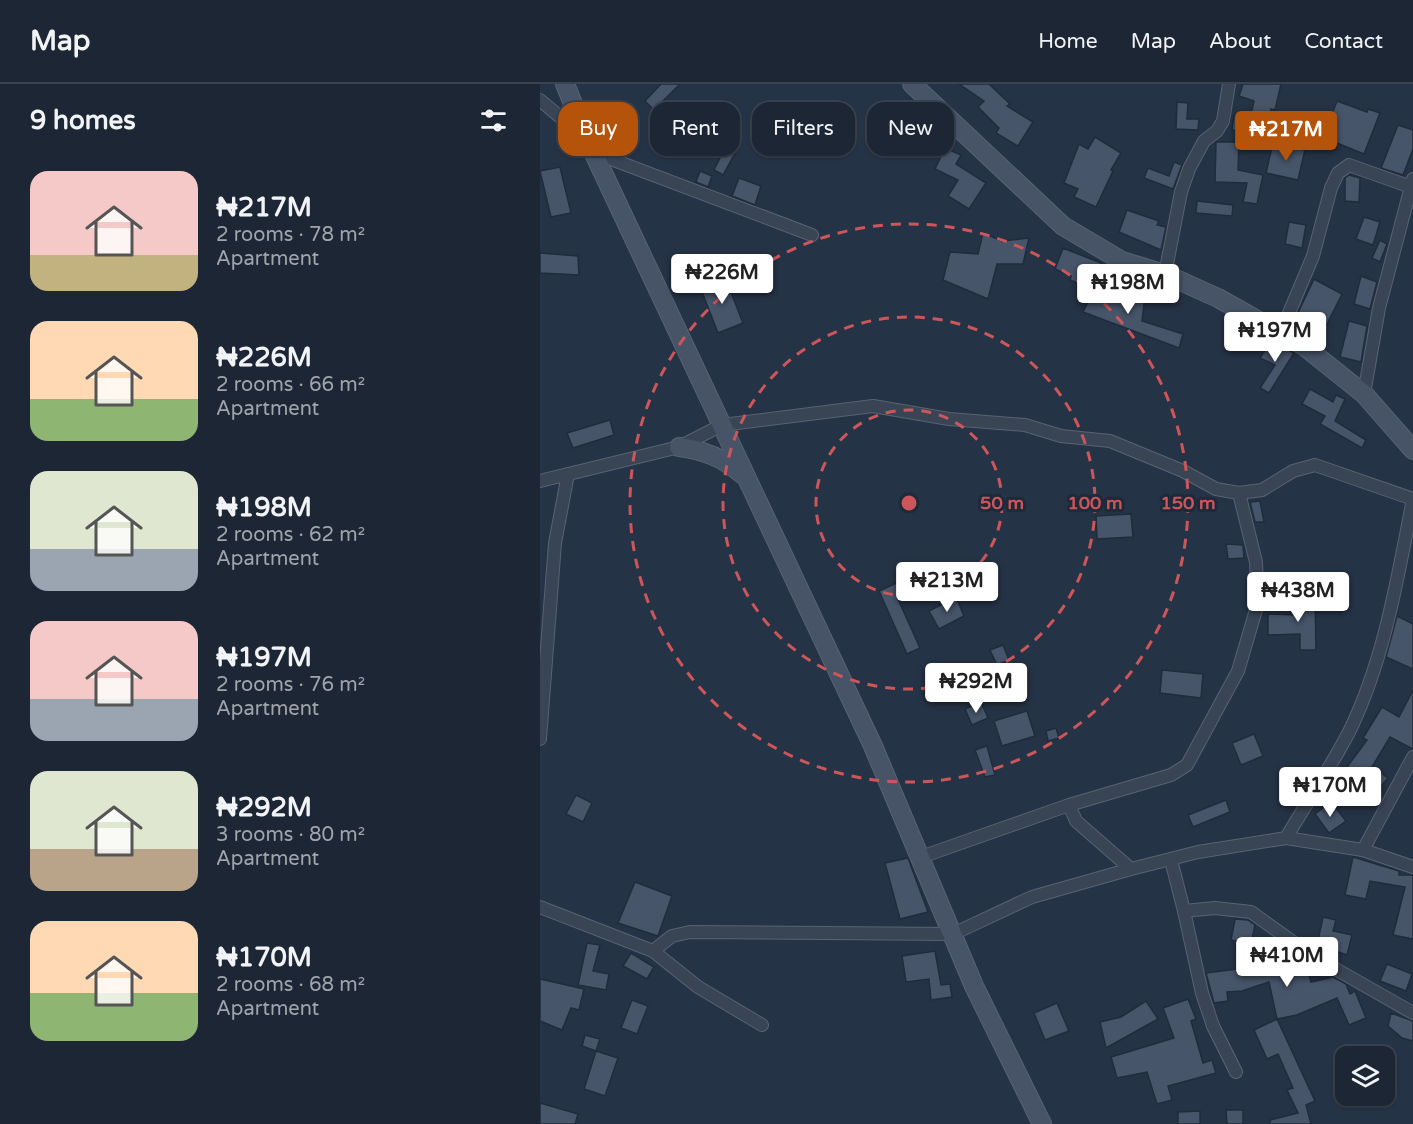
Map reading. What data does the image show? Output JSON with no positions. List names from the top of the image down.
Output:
{
  "page": {
    "header": "Map",
    "nav": [
      "Home",
      "Map",
      "About",
      "Contact"
    ],
    "heading": "9 homes",
    "chip": [
      "Buy",
      "Rent",
      "Filters",
      "New"
    ],
    "price": [
      "₦217M",
      "₦226M",
      "₦198M",
      "₦197M",
      "₦213M",
      "₦438M",
      "₦292M",
      "₦170M",
      "₦410M"
    ],
    "list": [
      {
        "name": "₦217M",
        "note": "2 rooms · 78 m² · Apartment"
      },
      {
        "name": "₦226M",
        "note": "2 rooms · 66 m² · Apartment"
      },
      {
        "name": "₦198M",
        "note": "2 rooms · 62 m² · Apartment"
      },
      {
        "name": "₦197M",
        "note": "2 rooms · 76 m² · Apartment"
      },
      {
        "name": "₦292M",
        "note": "3 rooms · 80 m² · Apartment"
      },
      {
        "name": "₦170M",
        "note": "2 rooms · 68 m² · Apartment"
      }
    ]
  },
  "rings": ["50 m", "100 m", "150 m"]
}
